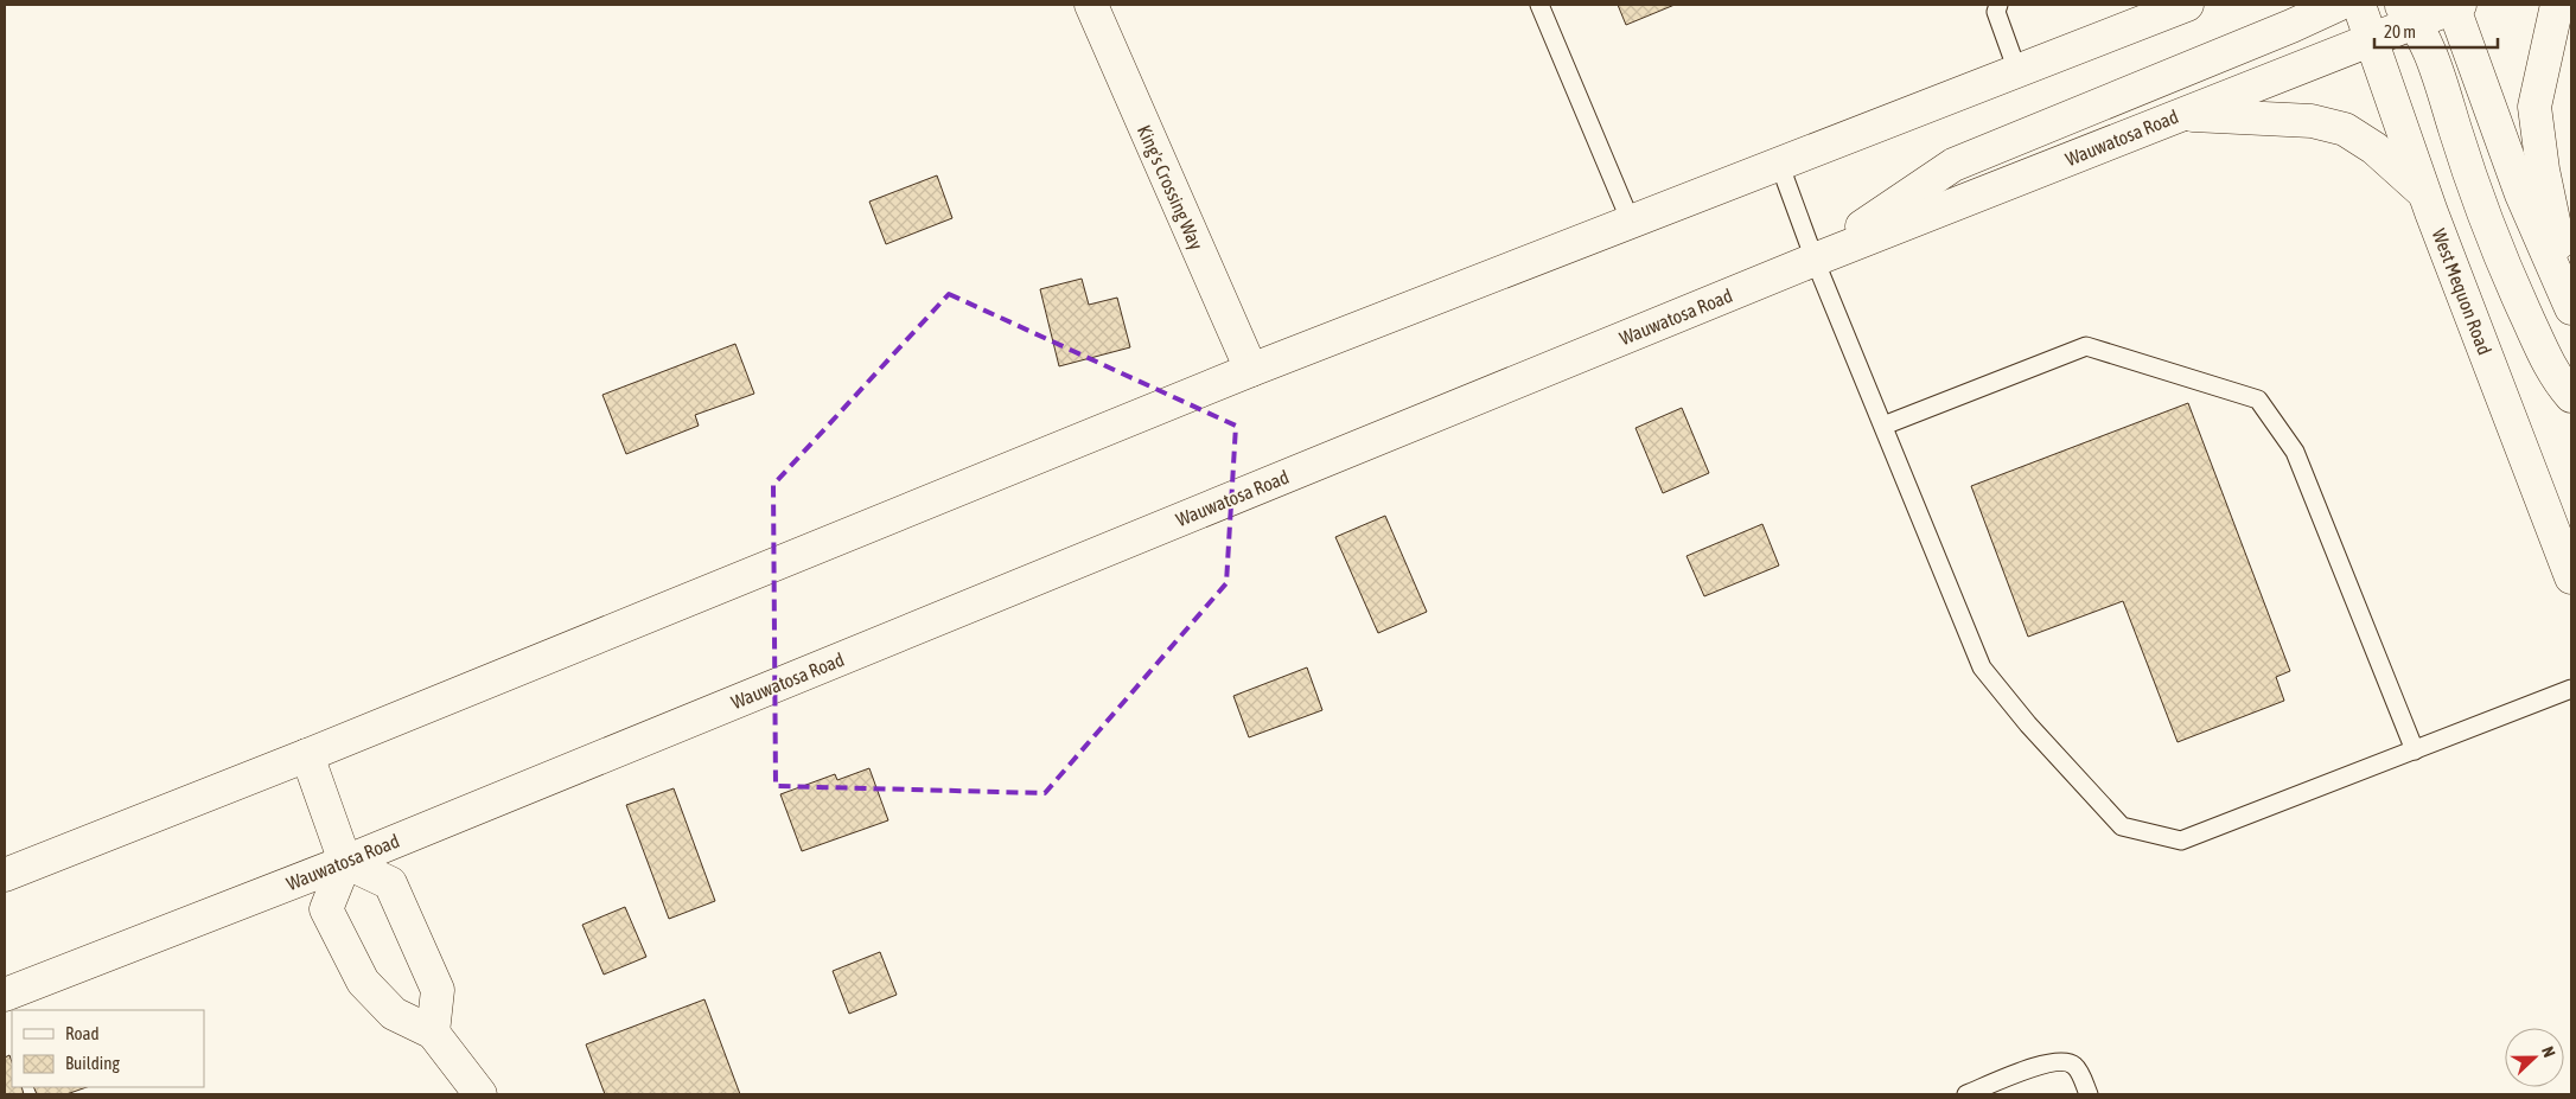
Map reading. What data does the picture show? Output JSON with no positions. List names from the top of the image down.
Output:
{
  "streets": {
    "main road": ["Wauwatosa Road", "King's Crossing Way", "West Mequon Road"]
  },
  "crossings": [
    ["Wauwatosa Road", "West Mequon Road"]
  ],
  "legend": ["Road", "Building"],
  "scale_bar": "20 m",
  "north": "right"
}
